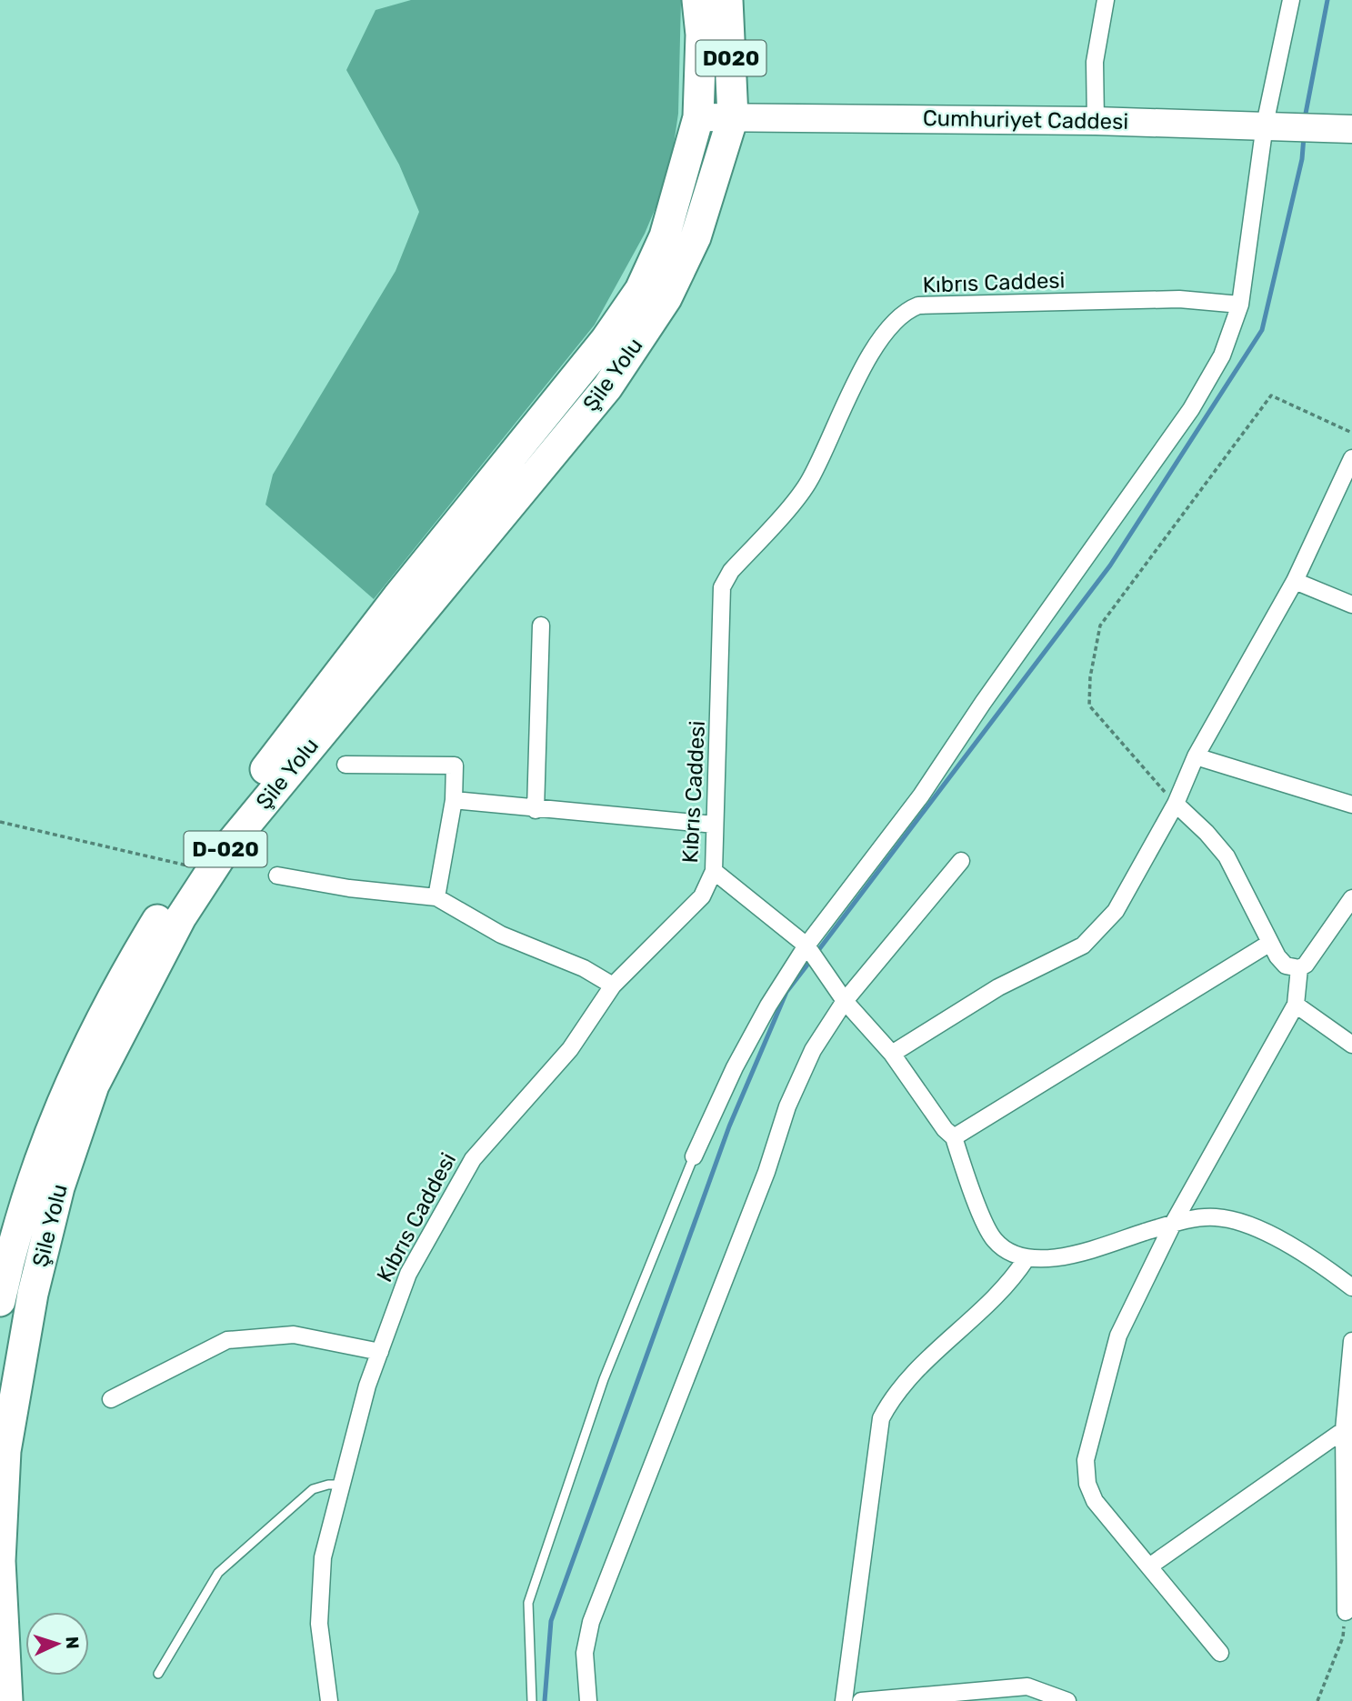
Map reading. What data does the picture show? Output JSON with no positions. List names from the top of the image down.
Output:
{
  "streets": {
    "highway": ["D020", "Şile Yolu", "D-020"],
    "main road": ["Cumhuriyet Caddesi"],
    "street": ["Kıbrıs Caddesi"]
  },
  "crossings": [
    ["Cumhuriyet Caddesi", "Şile Yolu"]
  ],
  "north": "right"
}
